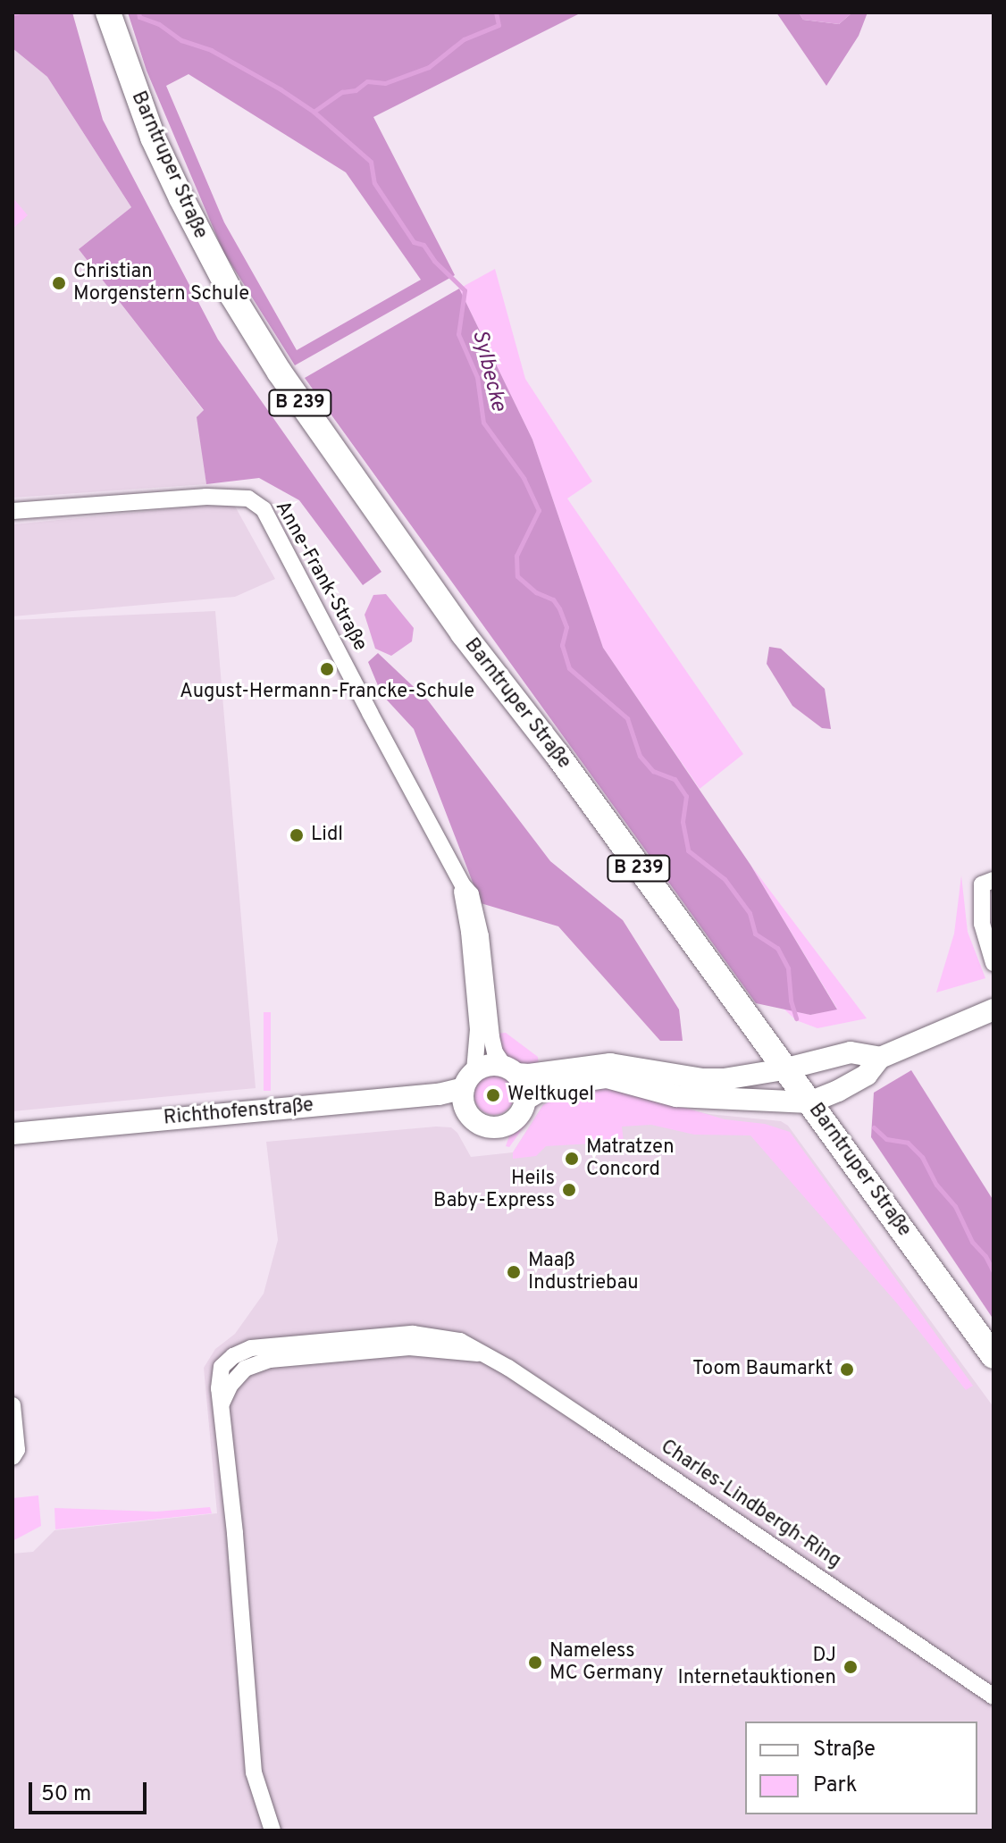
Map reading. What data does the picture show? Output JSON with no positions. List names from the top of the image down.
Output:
{
  "streets": {
    "main road": ["Barntruper Straße", "B 239"],
    "street": ["Anne-Frank-Straße", "Richthofenstraße", "Charles-Lindbergh-Ring"]
  },
  "crossings": [
    ["Anne-Frank-Straße", "Richthofenstraße"]
  ],
  "water": ["Sylbecke"],
  "places": [
    "Christian Morgenstern Schule",
    "August-Hermann-Francke-Schule",
    "Lidl",
    "Weltkugel",
    "Matratzen Concord",
    "Heils Baby-Express",
    "Maaß Industriebau",
    "Toom Baumarkt",
    "Nameless MC Germany",
    "DJ Internetauktionen"
  ],
  "legend": ["Straße", "Park"],
  "scale_bar": "50 m"
}
